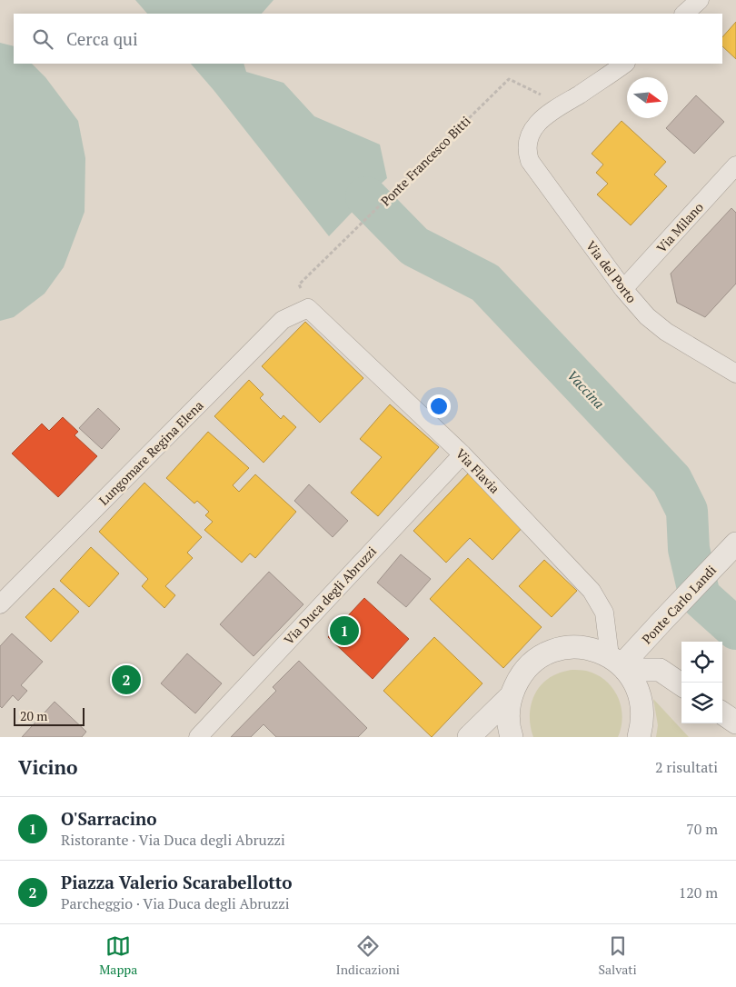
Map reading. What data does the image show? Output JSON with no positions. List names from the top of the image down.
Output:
{
  "streets": {
    "street": [
      "Via Milano",
      "Via del Porto",
      "Lungomare Regina Elena",
      "Via Flavia",
      "Via Duca degli Abruzzi",
      "Ponte Carlo Landi"
    ],
    "path": ["Ponte Francesco Bitti"]
  },
  "crossings": [
    ["Ponte Francesco Bitti", "Via del Porto"],
    ["Via Milano", "Via del Porto"],
    ["Lungomare Regina Elena", "Via Flavia"],
    ["Via Flavia", "Via Duca degli Abruzzi"],
    ["Via Flavia", "Ponte Carlo Landi"]
  ],
  "water": ["Vaccina"],
  "scale_bar": "20 m",
  "north": "right",
  "page": {
    "search": "Cerca qui",
    "pins": ["1", "2"],
    "scale": "20 m",
    "heading": ["Vicino", "2 risultati"],
    "list": [
      {
        "mark": "1",
        "name": "O'Sarracino",
        "note": "Ristorante · Via Duca degli Abruzzi",
        "value": "70 m"
      },
      {
        "mark": "2",
        "name": "Piazza Valerio Scarabellotto",
        "note": "Parcheggio · Via Duca degli Abruzzi",
        "value": "120 m"
      }
    ],
    "nav": ["Mappa", "Indicazioni", "Salvati"]
  }
}
